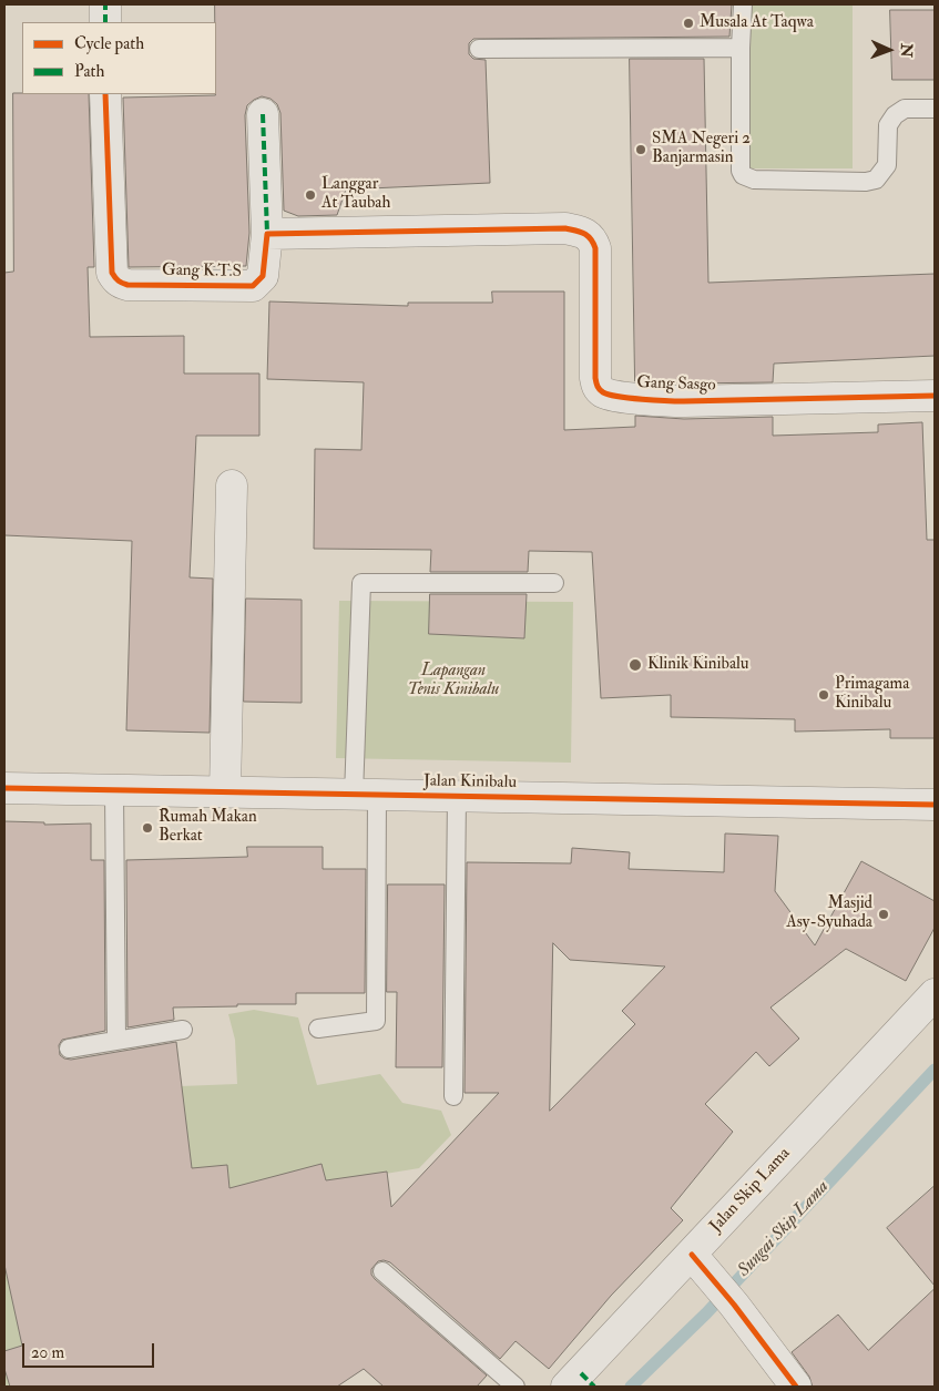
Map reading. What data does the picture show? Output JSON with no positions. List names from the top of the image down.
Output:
{
  "streets": {
    "street": [
      "Gang K.T.S",
      "Gang Sasgo",
      "Jalan Kinibalu",
      "Jalan Skip Lama"
    ]
  },
  "crossings": [
    ["Gang K.T.S", "Gang Sasgo"]
  ],
  "water": ["Sungai Skip Lama"],
  "parks": ["Lapangan Tenis Kinibalu"],
  "places": [
    "Musala At Taqwa",
    "SMA Negeri 2 Banjarmasin",
    "Langgar At Taubah",
    "Klinik Kinibalu",
    "Primagama Kinibalu",
    "Rumah Makan Berkat",
    "Masjid Asy-Syuhada"
  ],
  "legend": ["Cycle path", "Path"],
  "scale_bar": "20 m",
  "north": "right"
}
